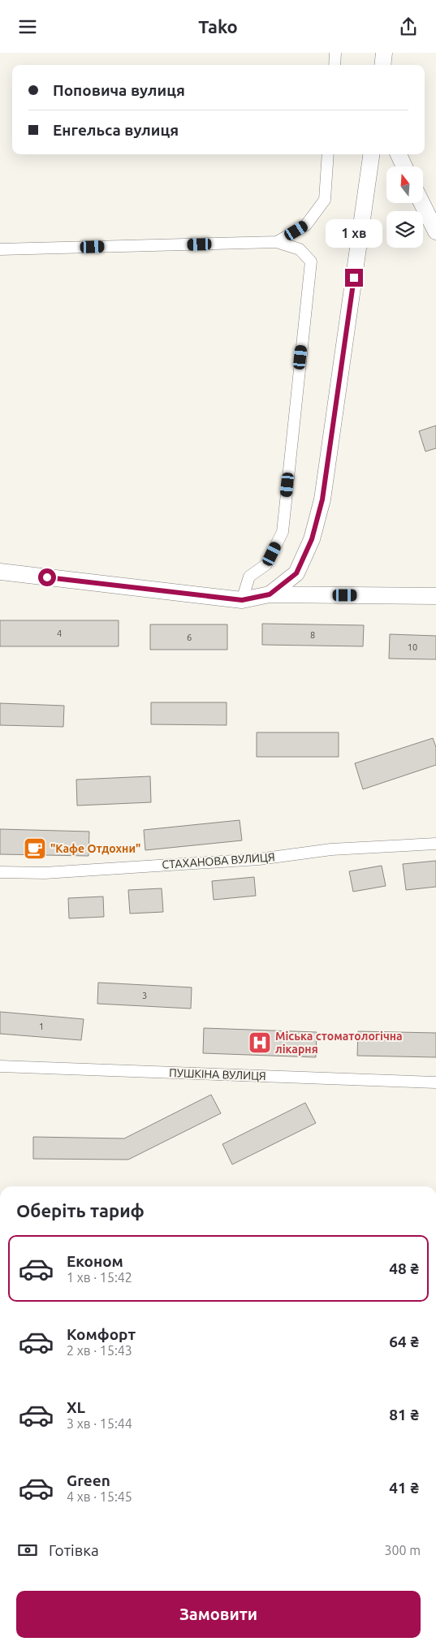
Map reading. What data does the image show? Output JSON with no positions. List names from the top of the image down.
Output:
{
  "streets": {
    "street": ["СТАХАНОВА ВУЛИЦЯ", "ПУШКІНА ВУЛИЦЯ"]
  },
  "places": {
    "cafe": ["\"Кафе Отдохни\""],
    "hospital": ["Міська стоматологічна лікарня"]
  },
  "house_numbers": [
    "4",
    "8",
    "6",
    "10",
    "3",
    "1"
  ],
  "north": "top",
  "page": {
    "header": "Tako",
    "banner": ["Поповича вулиця", "Енгельса вулиця"],
    "bubble": "1 хв",
    "heading": "Оберіть тариф",
    "list": [
      {
        "name": "Економ",
        "note": "1 хв · 15:42",
        "value": "48 ₴"
      },
      {
        "name": "Комфорт",
        "note": "2 хв · 15:43",
        "value": "64 ₴"
      },
      {
        "name": "XL",
        "note": "3 хв · 15:44",
        "value": "81 ₴"
      },
      {
        "name": "Green",
        "note": "4 хв · 15:45",
        "value": "41 ₴"
      }
    ],
    "pay": ["Готівка", "300 m"],
    "buttons": "Замовити"
  }
}
